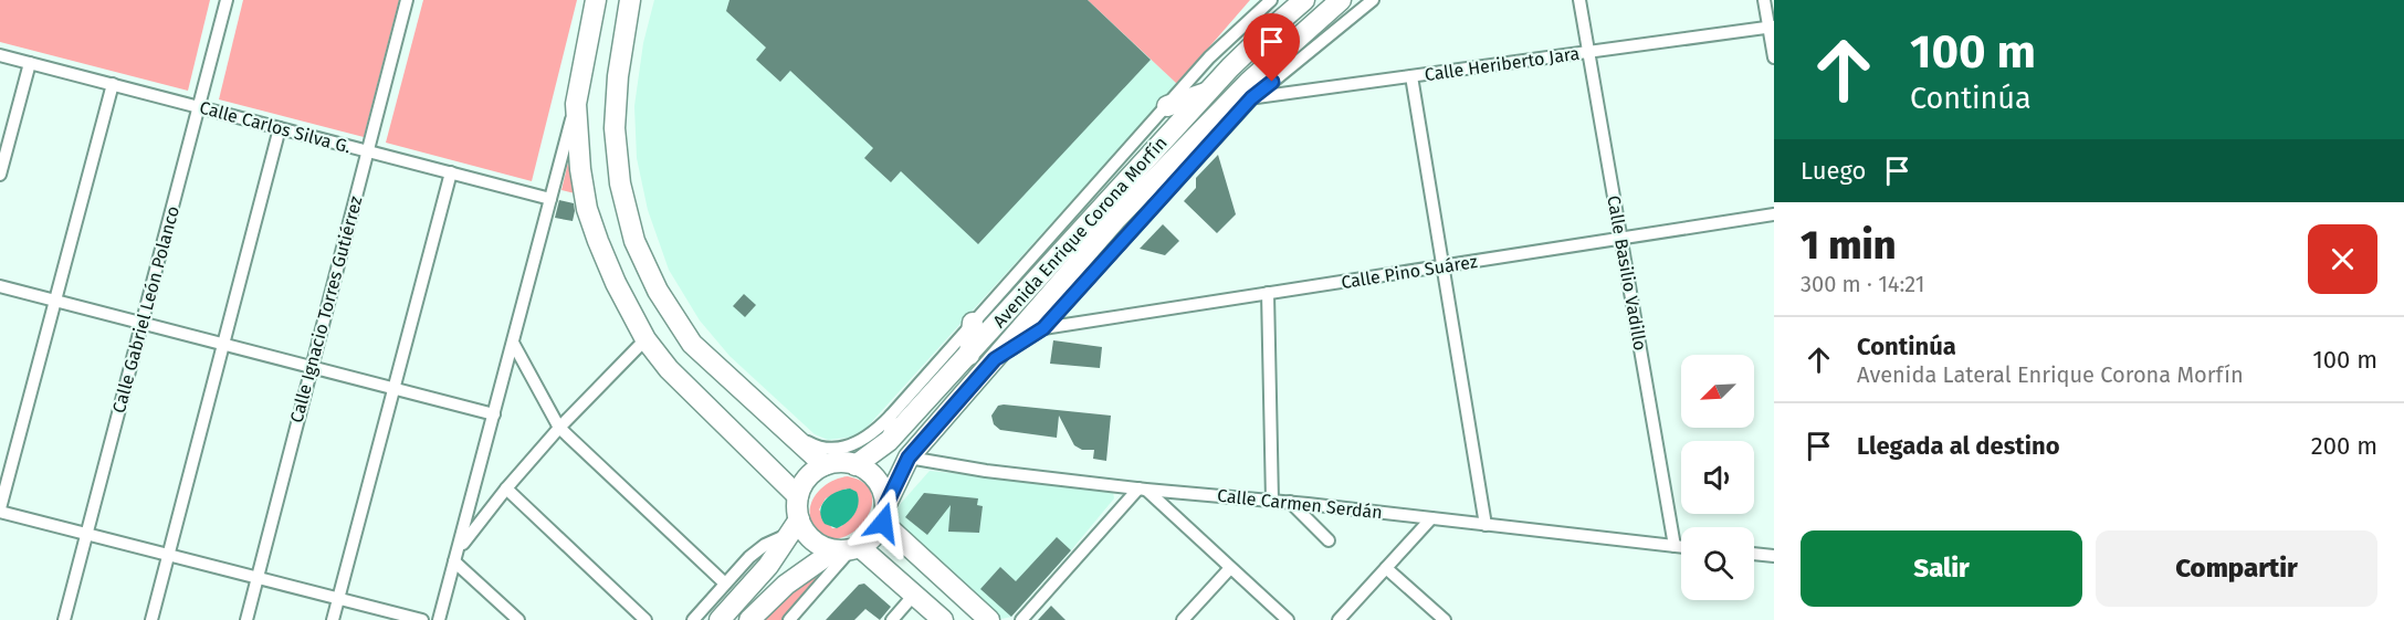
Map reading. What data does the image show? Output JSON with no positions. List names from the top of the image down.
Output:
{
  "streets": {
    "main road": ["Avenida Enrique Corona Morfín"],
    "street": [
      "Calle Heriberto Jara",
      "Calle Carlos Silva G.",
      "Calle Pino Suárez",
      "Calle Basilio Vadillo",
      "Calle Gabriel León Polanco",
      "Calle Ignacio Torres Gutiérrez",
      "Calle Carmen Serdán"
    ]
  },
  "crossings": [
    ["Calle Heriberto Jara", "Avenida Enrique Corona Morfín"],
    ["Calle Heriberto Jara", "Calle Basilio Vadillo"],
    ["Calle Carlos Silva G.", "Calle Gabriel León Polanco"],
    ["Calle Carlos Silva G.", "Calle Ignacio Torres Gutiérrez"],
    ["Avenida Enrique Corona Morfín", "Calle Carmen Serdán"],
    ["Calle Pino Suárez", "Calle Basilio Vadillo"],
    ["Calle Basilio Vadillo", "Calle Carmen Serdán"]
  ],
  "north": "bottom left",
  "page": {
    "turn": ["100 m", "Continúa"],
    "then": "Luego",
    "heading": ["1 min", "300 m · 14:21"],
    "list": [
      {
        "name": "Continúa",
        "note": "Avenida Lateral Enrique Corona Morfín",
        "value": "100 m"
      },
      {
        "name": "Llegada al destino",
        "value": "200 m"
      }
    ],
    "buttons": ["Salir", "Compartir"]
  }
}
